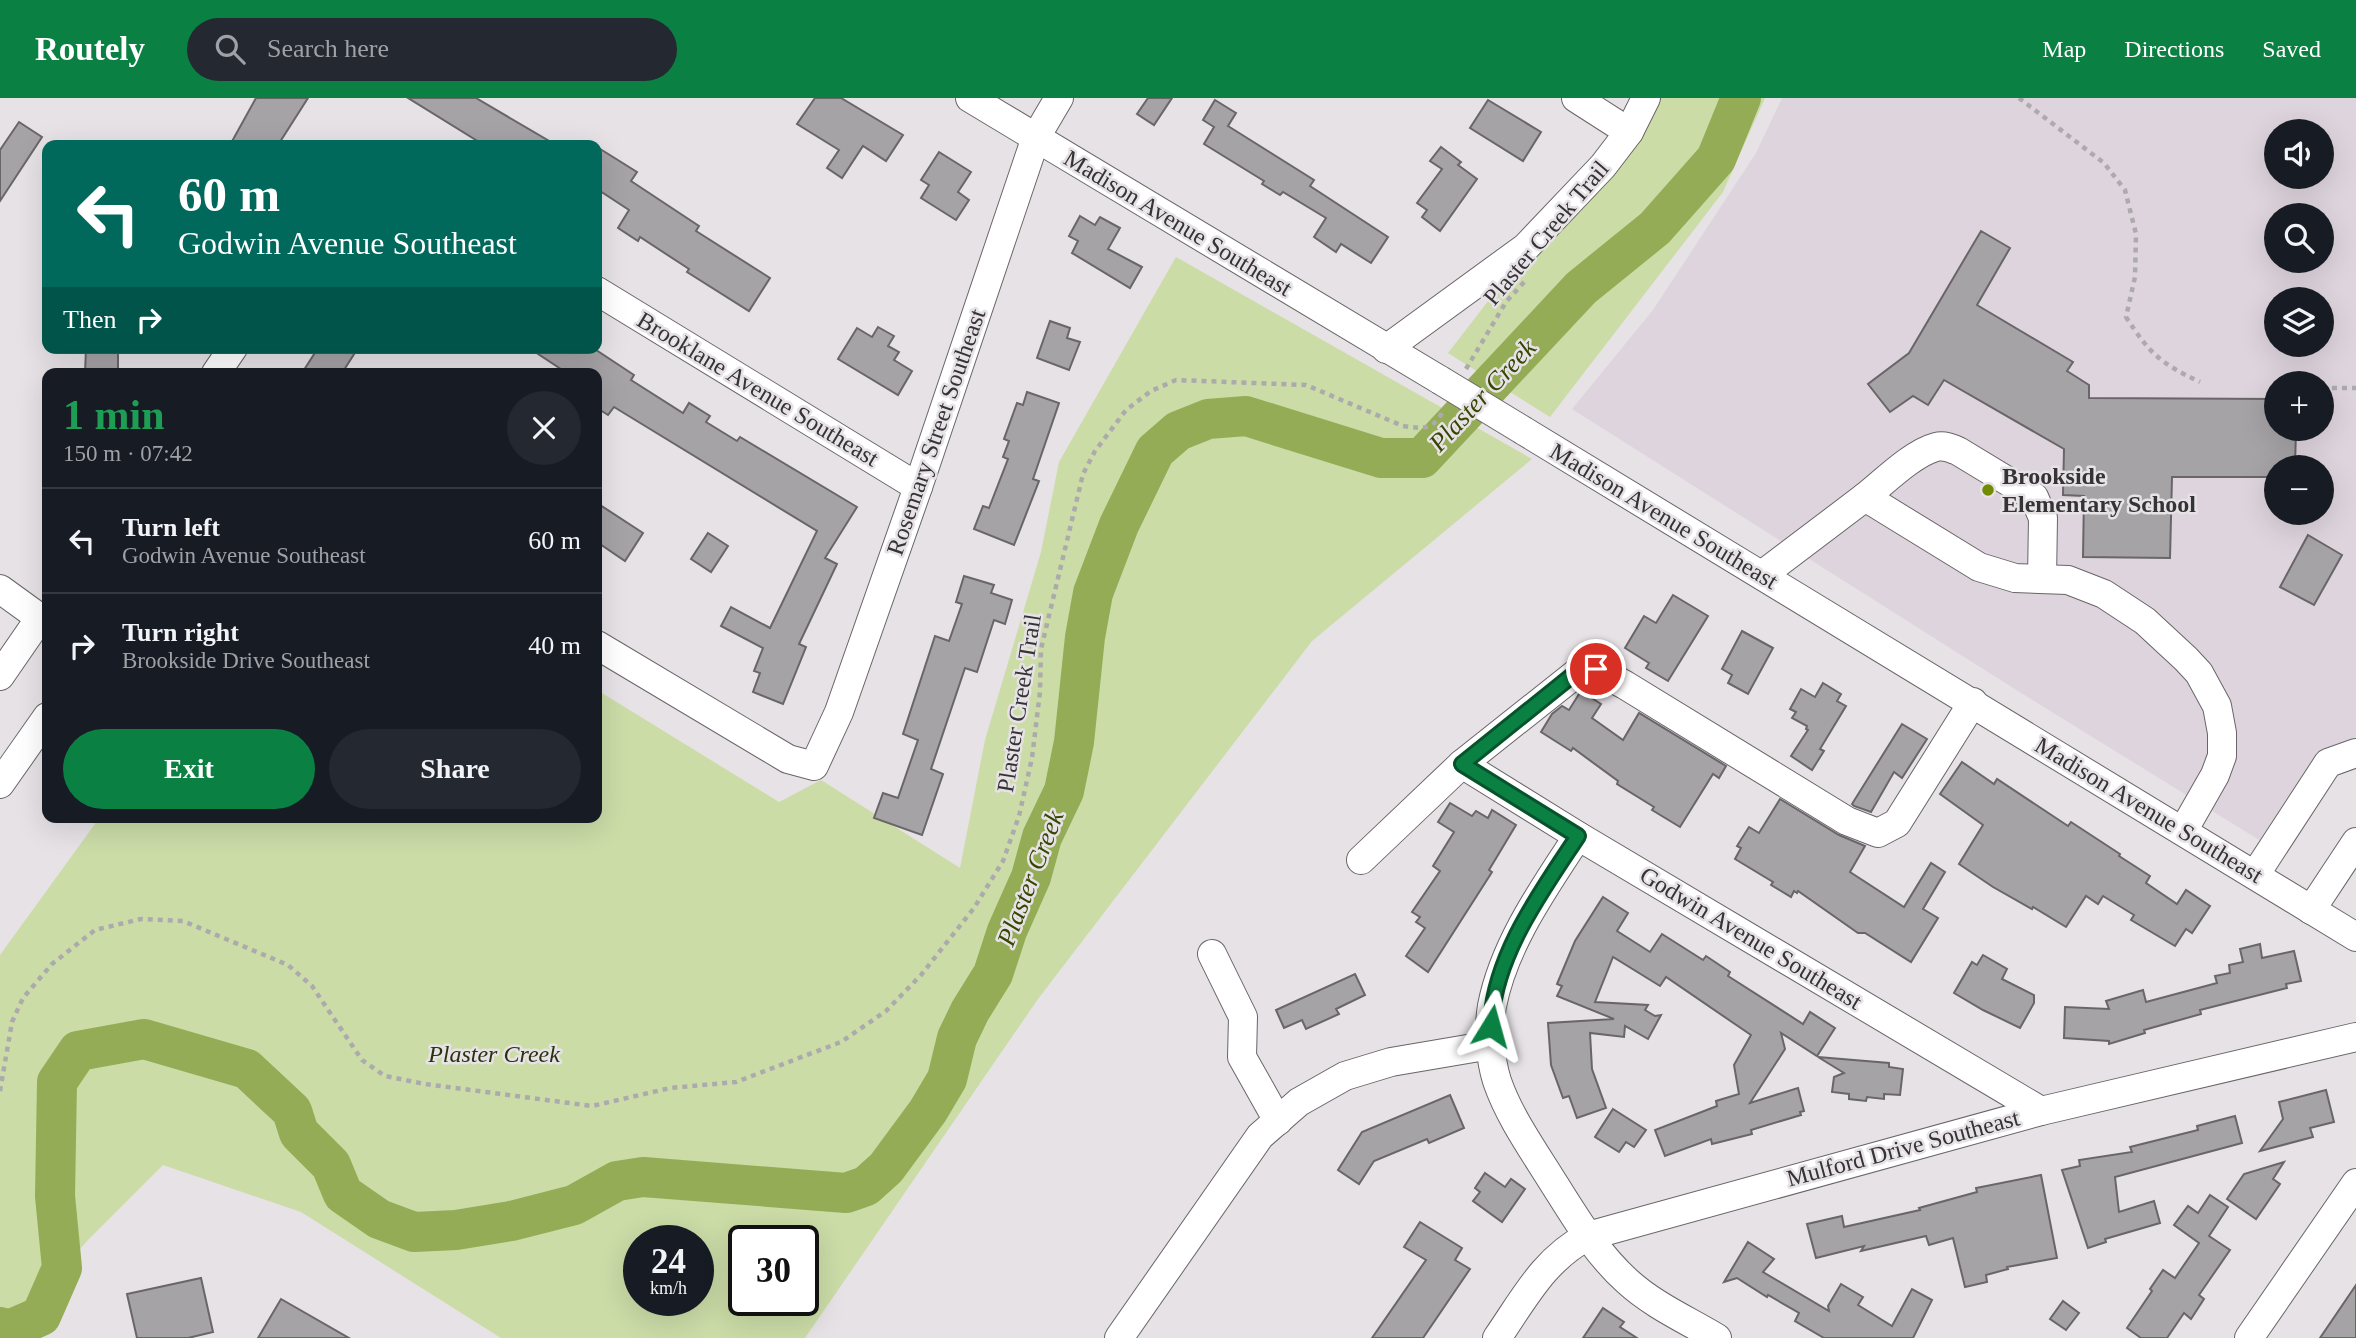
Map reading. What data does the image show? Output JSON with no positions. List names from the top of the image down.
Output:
{
  "streets": {
    "street": [
      "Madison Avenue Southeast",
      "Brooklane Avenue Southeast",
      "Rosemary Street Southeast",
      "Godwin Avenue Southeast",
      "Mulford Drive Southeast"
    ],
    "path": ["Plaster Creek Trail"]
  },
  "crossings": [
    ["Madison Avenue Southeast", "Plaster Creek Trail"],
    ["Madison Avenue Southeast", "Rosemary Street Southeast"],
    ["Brooklane Avenue Southeast", "Rosemary Street Southeast"],
    ["Godwin Avenue Southeast", "Mulford Drive Southeast"]
  ],
  "water": ["Plaster Creek"],
  "parks": ["Plaster Creek"],
  "places": ["Brookside Elementary School"],
  "page": {
    "header": "Routely",
    "search": "Search here",
    "nav": ["Map", "Directions", "Saved"],
    "map_buttons": ["+", "−"],
    "turn": ["60 m", "Godwin Avenue Southeast"],
    "then": "Then",
    "heading": ["1 min", "150 m · 07:42"],
    "list": [
      {
        "name": "Turn left",
        "note": "Godwin Avenue Southeast",
        "value": "60 m"
      },
      {
        "name": "Turn right",
        "note": "Brookside Drive Southeast",
        "value": "40 m"
      }
    ],
    "buttons": ["Exit", "Share"],
    "speed": "24 km/h",
    "limit": "30"
  }
}
